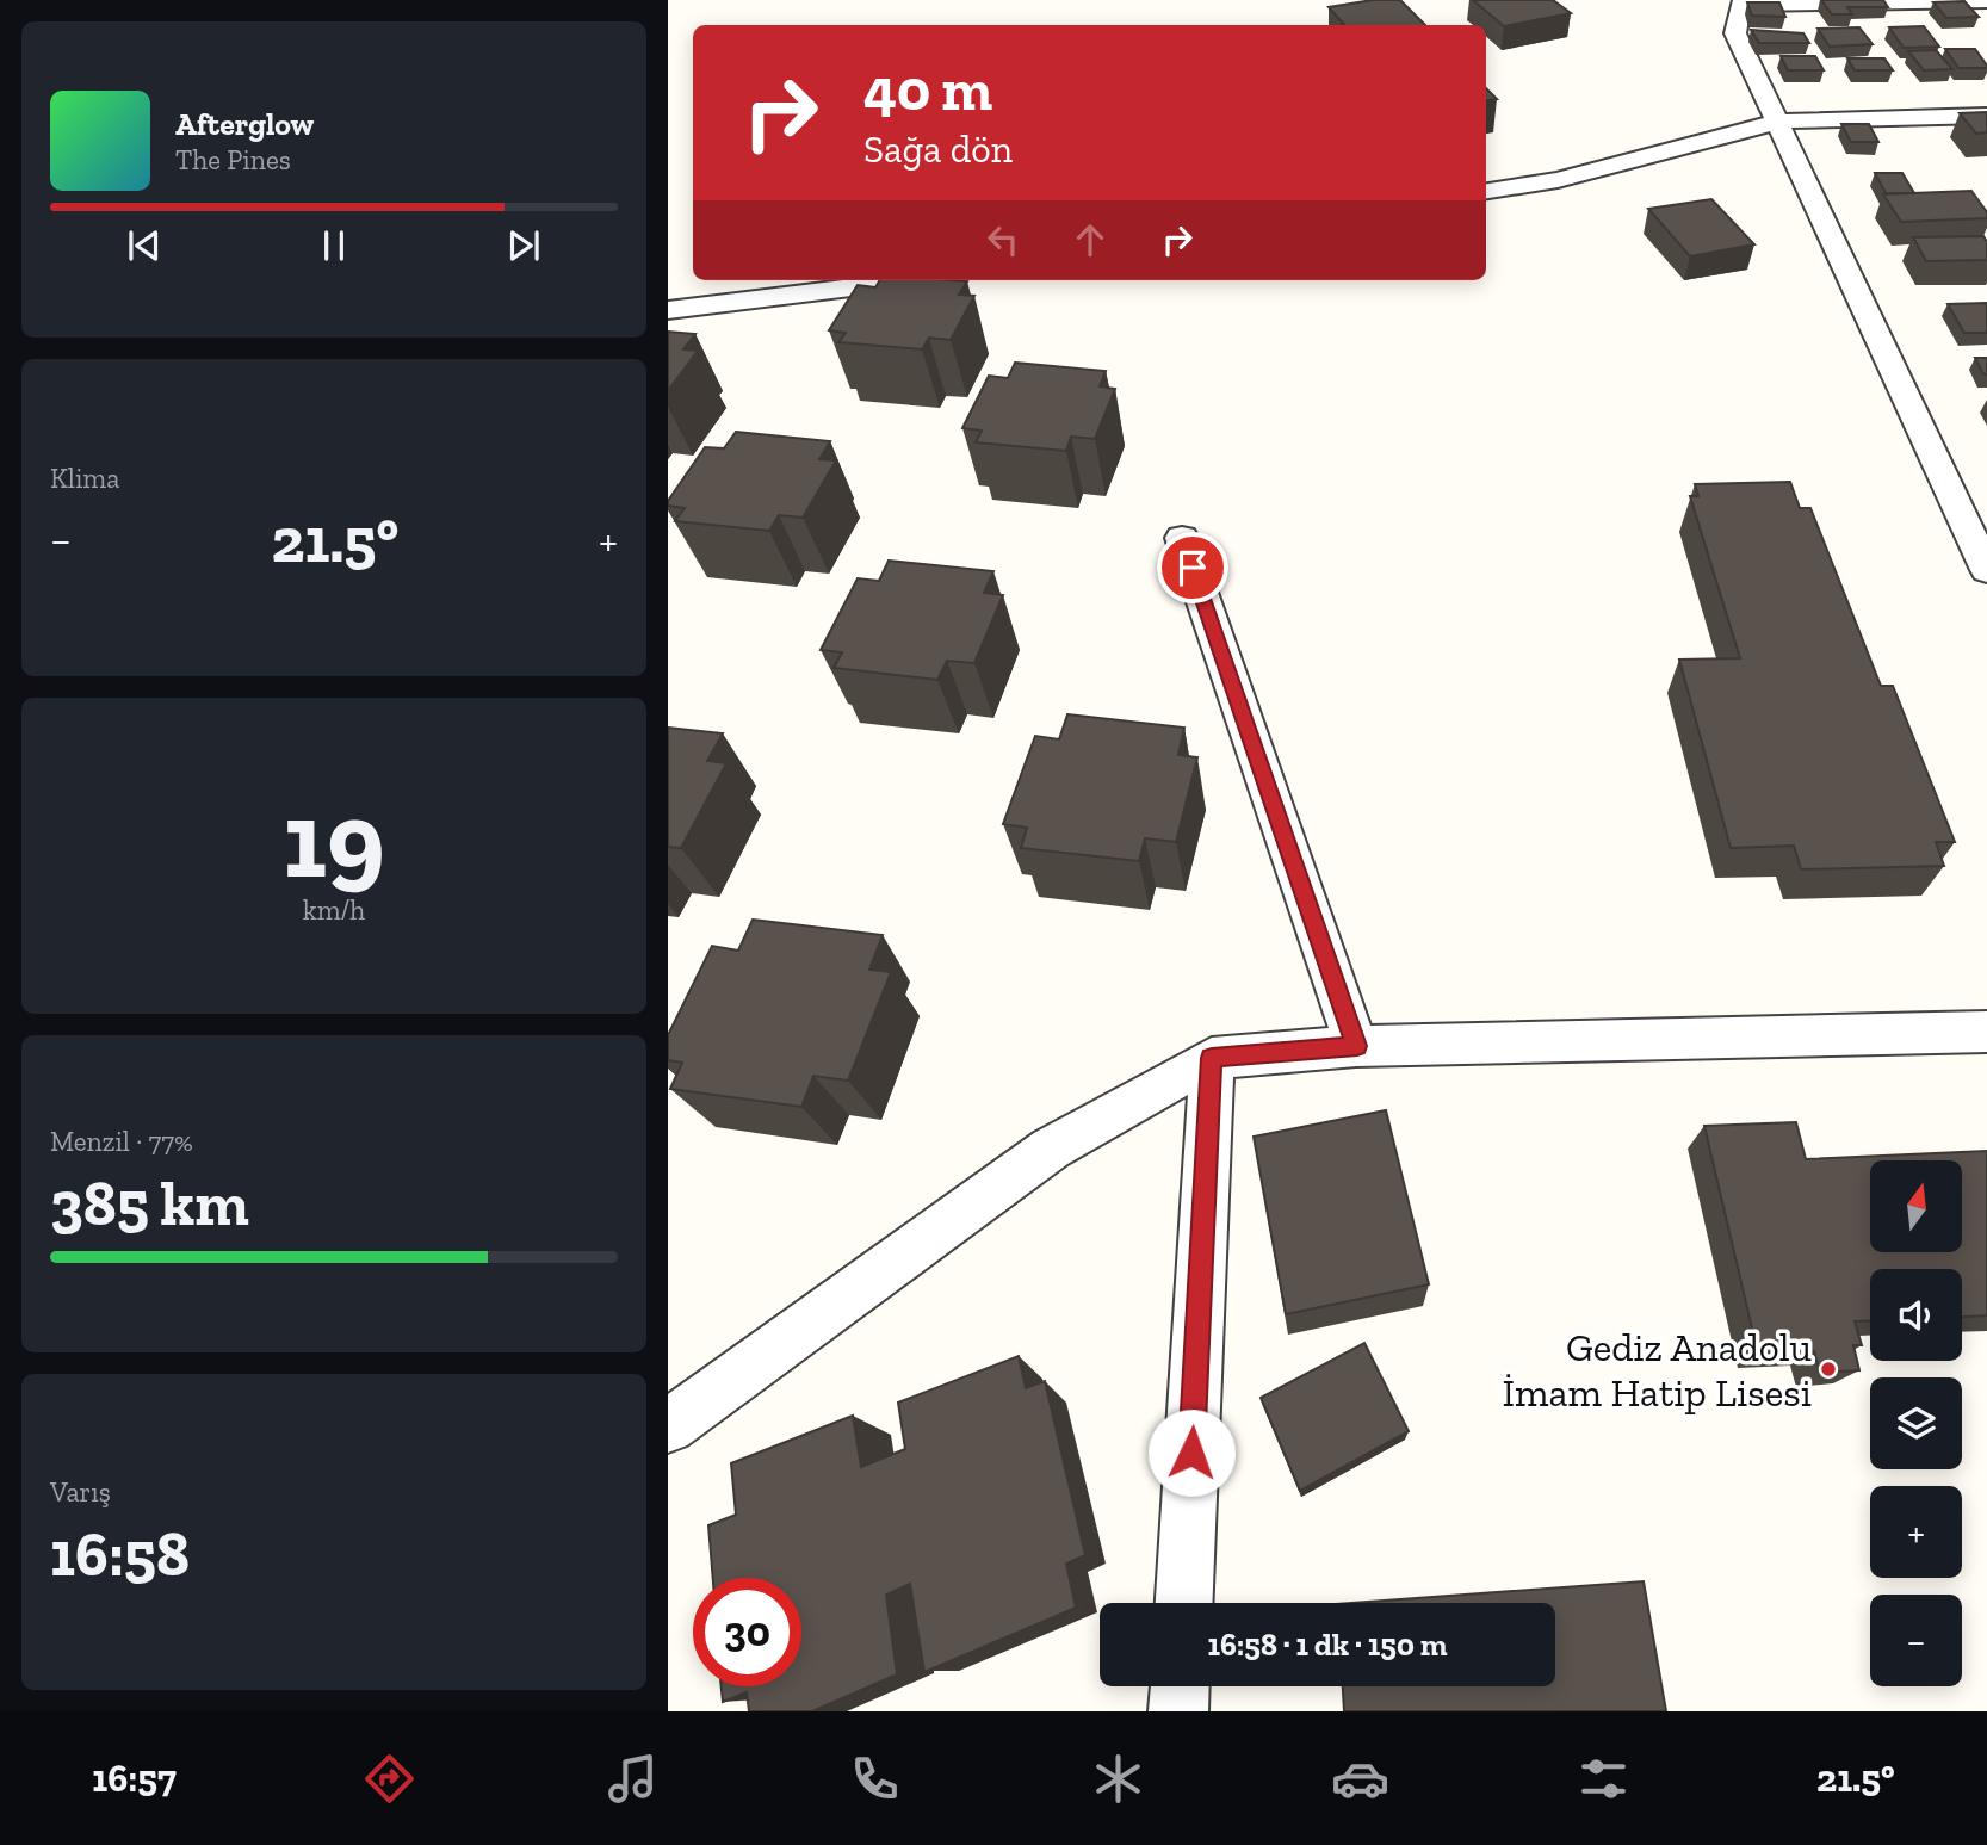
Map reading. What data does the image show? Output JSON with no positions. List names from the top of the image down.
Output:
{
  "places": ["Gediz Anadolu İmam Hatip Lisesi"],
  "north": "top",
  "page": {
    "turn": ["40 m", "Sağa dön"],
    "song": ["Afterglow", "The Pines"],
    "tile": [
      "Klima",
      ["19", "km/h"],
      ["Menzil · 77%", "385 km"],
      ["Varış", "16:58"]
    ],
    "heat": ["−", "21.5°", "+"],
    "map_buttons": ["+", "−"],
    "limit": "30",
    "trip": "16:58 · 1 dk · 150 m",
    "tabs": ["16:57", "21.5°"]
  }
}
